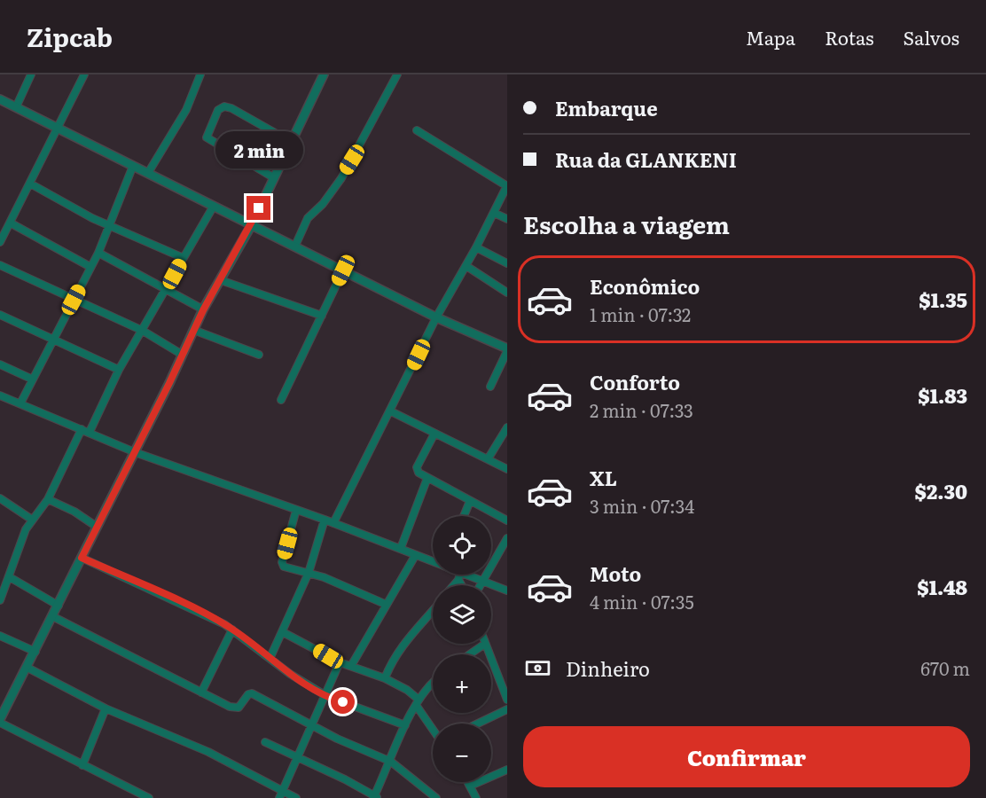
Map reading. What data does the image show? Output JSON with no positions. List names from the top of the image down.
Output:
{
  "page": {
    "header": "Zipcab",
    "nav": ["Mapa", "Rotas", "Salvos"],
    "banner": ["Embarque", "Rua da GLANKENI"],
    "bubble": "2 min",
    "heading": "Escolha a viagem",
    "list": [
      {
        "name": "Econômico",
        "note": "1 min · 07:32",
        "value": "$1.35"
      },
      {
        "name": "Conforto",
        "note": "2 min · 07:33",
        "value": "$1.83"
      },
      {
        "name": "XL",
        "note": "3 min · 07:34",
        "value": "$2.30"
      },
      {
        "name": "Moto",
        "note": "4 min · 07:35",
        "value": "$1.48"
      }
    ],
    "map_buttons": ["+", "−"],
    "pay": ["Dinheiro", "670 m"],
    "buttons": "Confirmar"
  }
}
